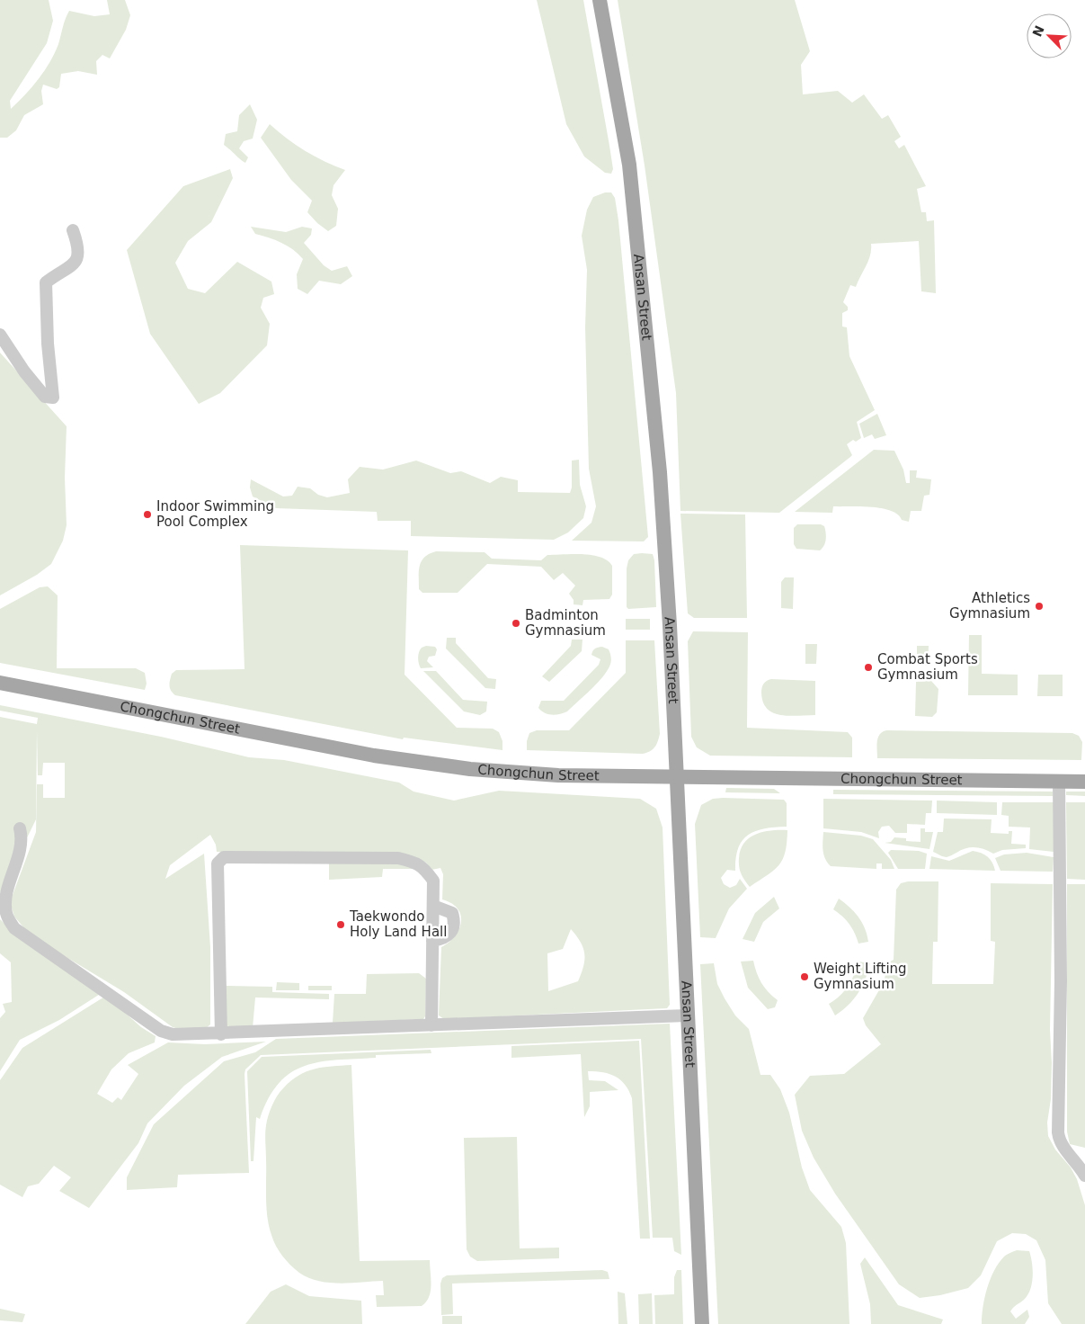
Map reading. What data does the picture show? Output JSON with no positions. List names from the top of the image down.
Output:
{
  "streets": {
    "main road": ["Ansan Street", "Chongchun Street"]
  },
  "crossings": [
    ["Ansan Street", "Chongchun Street"]
  ],
  "places": [
    "Indoor Swimming Pool Complex",
    "Athletics Gymnasium",
    "Badminton Gymnasium",
    "Combat Sports Gymnasium",
    "Taekwondo Holy Land Hall",
    "Weight Lifting Gymnasium"
  ],
  "north": "top left"
}
